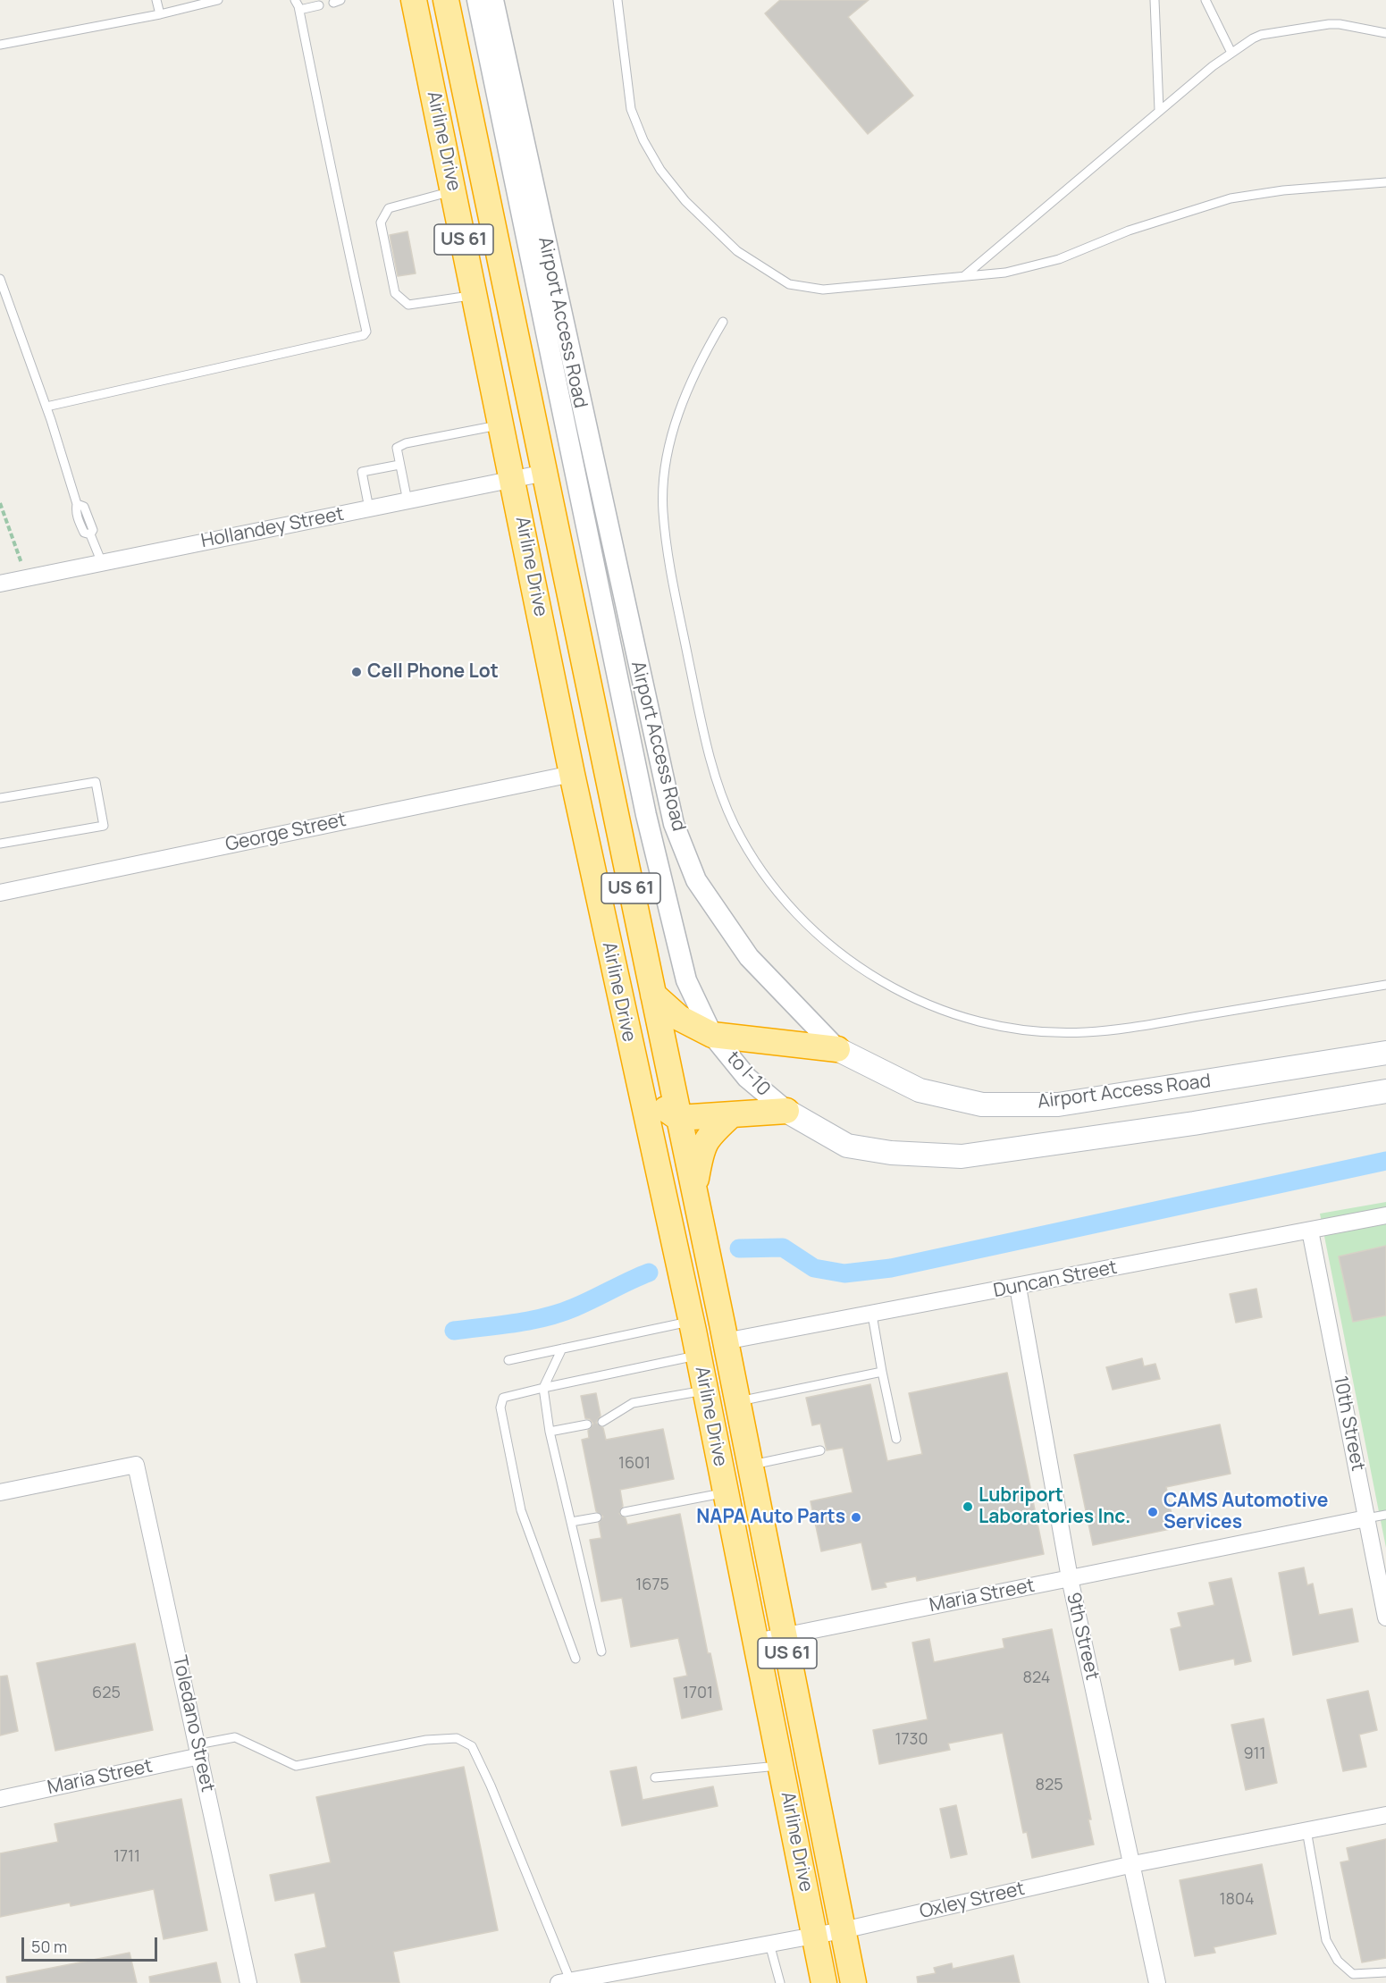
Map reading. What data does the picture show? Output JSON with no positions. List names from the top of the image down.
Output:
{
  "streets": {
    "highway": ["Airline Drive", "US 61"],
    "main road": ["Airport Access Road"],
    "street": [
      "Hollandey Street",
      "George Street",
      "to I-10",
      "Duncan Street",
      "10th Street",
      "Maria Street",
      "9th Street",
      "Toledano Street",
      "Oxley Street"
    ]
  },
  "crossings": [
    ["Airline Drive", "Hollandey Street"],
    ["Airline Drive", "George Street"],
    ["Airline Drive", "Duncan Street"],
    ["Airline Drive", "Maria Street"],
    ["Airline Drive", "Oxley Street"],
    ["Airport Access Road", "to I-10"],
    ["Duncan Street", "10th Street"],
    ["Duncan Street", "9th Street"],
    ["10th Street", "Maria Street"],
    ["Maria Street", "9th Street"],
    ["Maria Street", "Toledano Street"],
    ["9th Street", "Oxley Street"]
  ],
  "places": [
    "Cell Phone Lot",
    "Lubriport Laboratories Inc.",
    "CAMS Automotive Services",
    "NAPA Auto Parts"
  ],
  "house_numbers": [
    "1601",
    "1675",
    "824",
    "625",
    "1701",
    "1730",
    "911",
    "825",
    "1711",
    "1804"
  ],
  "scale_bar": "50 m"
}
